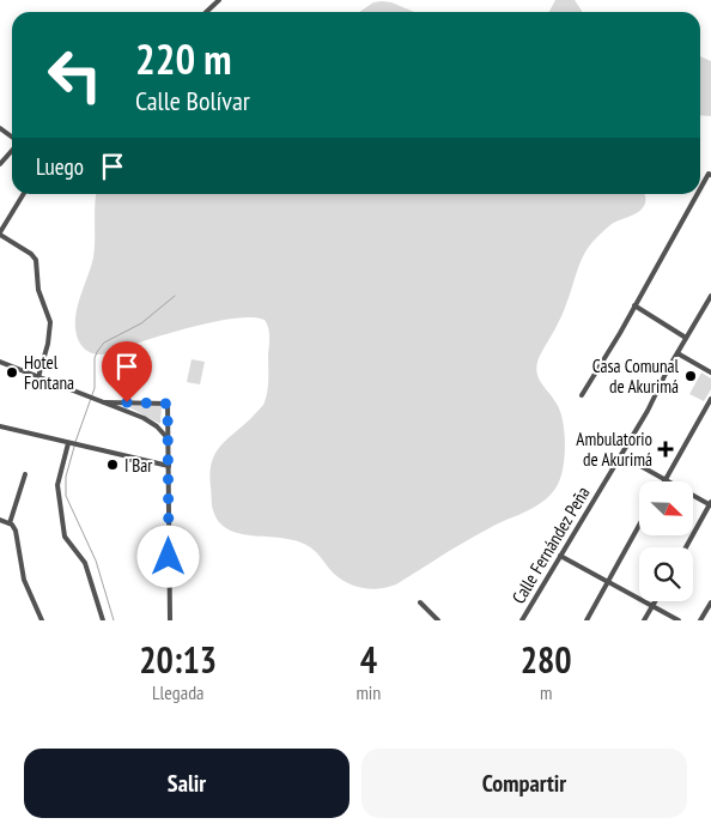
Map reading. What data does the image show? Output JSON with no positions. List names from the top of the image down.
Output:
{
  "streets": {
    "street": ["Calle Fernández Peña"]
  },
  "places": {
    "other": ["Hotel Fontana", "Casa Comunal de Akurimá", "I'Bar"],
    "health": ["Ambulatorio de Akurimá"]
  },
  "north": "bottom right",
  "page": {
    "turn": ["220 m", "Calle Bolívar"],
    "then": "Luego",
    "eta": [
      "20:13",
      "Llegada",
      "4",
      "min",
      "280",
      "m"
    ],
    "buttons": ["Salir", "Compartir"]
  }
}
